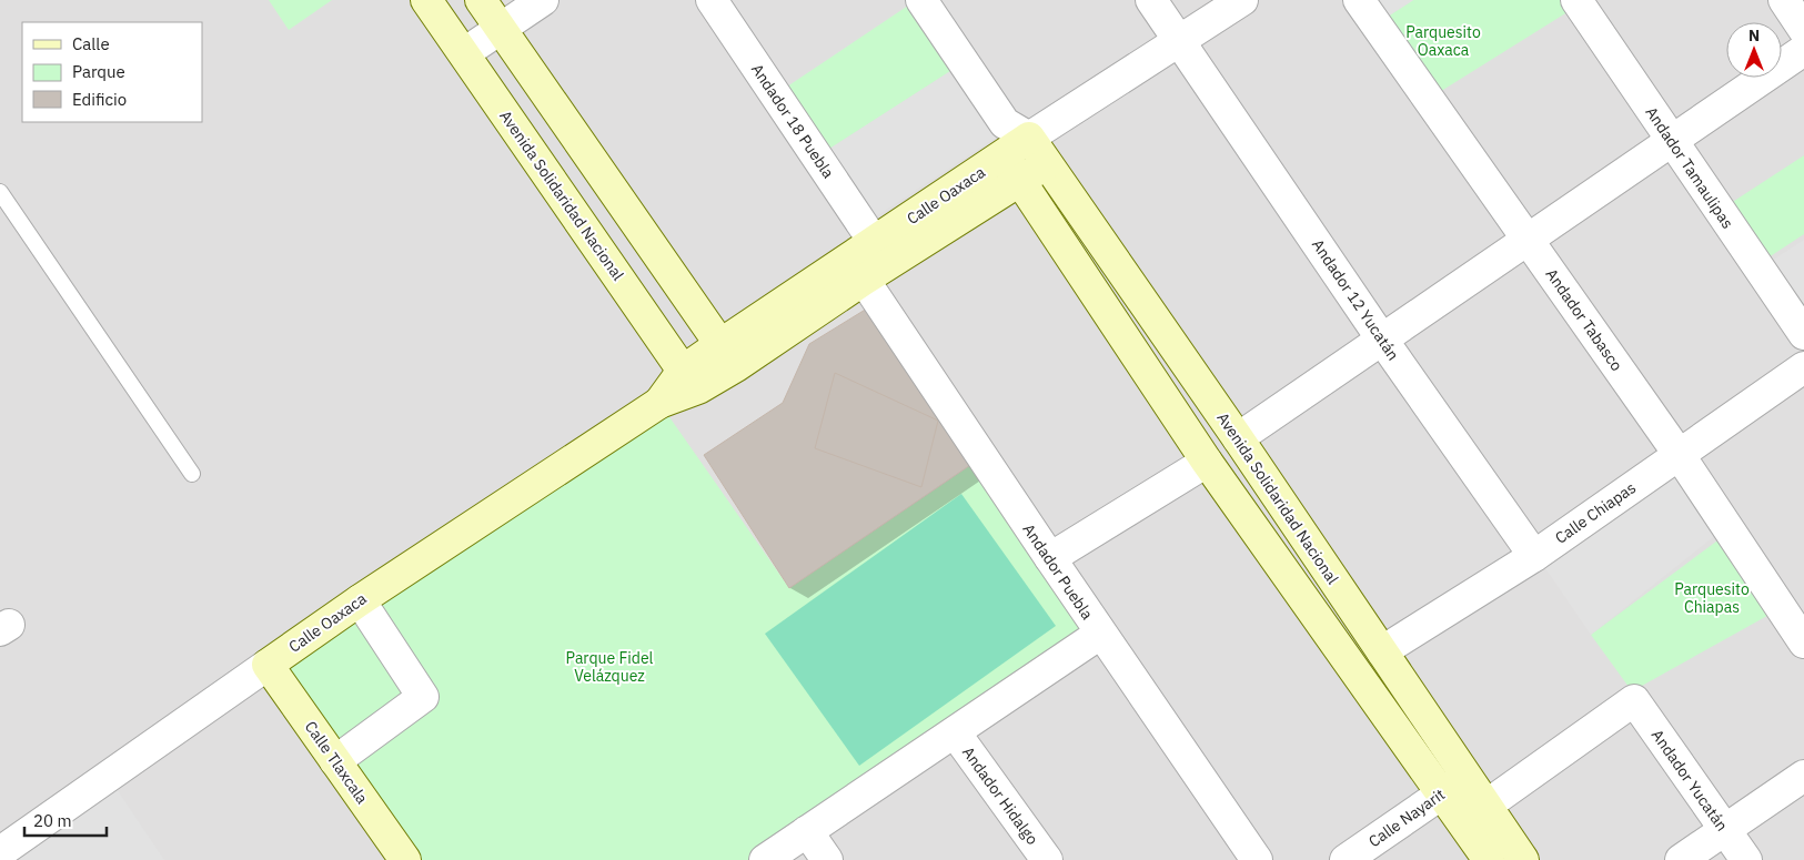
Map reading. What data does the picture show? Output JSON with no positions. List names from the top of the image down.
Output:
{
  "streets": {
    "main road": ["Avenida Solidaridad Nacional", "Calle Oaxaca", "Calle Tlaxcala"],
    "street": [
      "Andador 18 Puebla",
      "Andador Tamaulipas",
      "Andador 12 Yucatán",
      "Andador Tabasco",
      "Calle Chiapas",
      "Andador Puebla",
      "Andador Yucatán",
      "Andador Hidalgo",
      "Calle Nayarit"
    ]
  },
  "crossings": [
    ["Andador 18 Puebla", "Calle Oaxaca"],
    ["Avenida Solidaridad Nacional", "Calle Oaxaca"],
    ["Avenida Solidaridad Nacional", "Calle Chiapas"],
    ["Avenida Solidaridad Nacional", "Andador Yucatán"],
    ["Avenida Solidaridad Nacional", "Calle Nayarit"],
    ["Calle Oaxaca", "Andador 12 Yucatán"],
    ["Calle Oaxaca", "Andador Puebla"],
    ["Calle Oaxaca", "Calle Tlaxcala"],
    ["Andador 12 Yucatán", "Calle Chiapas"],
    ["Andador Tabasco", "Calle Chiapas"]
  ],
  "parks": ["Parquesito Oaxaca", "Parquesito Chiapas", "Parque Fidel Velázquez"],
  "legend": ["Calle", "Parque", "Edificio"],
  "scale_bar": "20 m",
  "north": "top"
}
